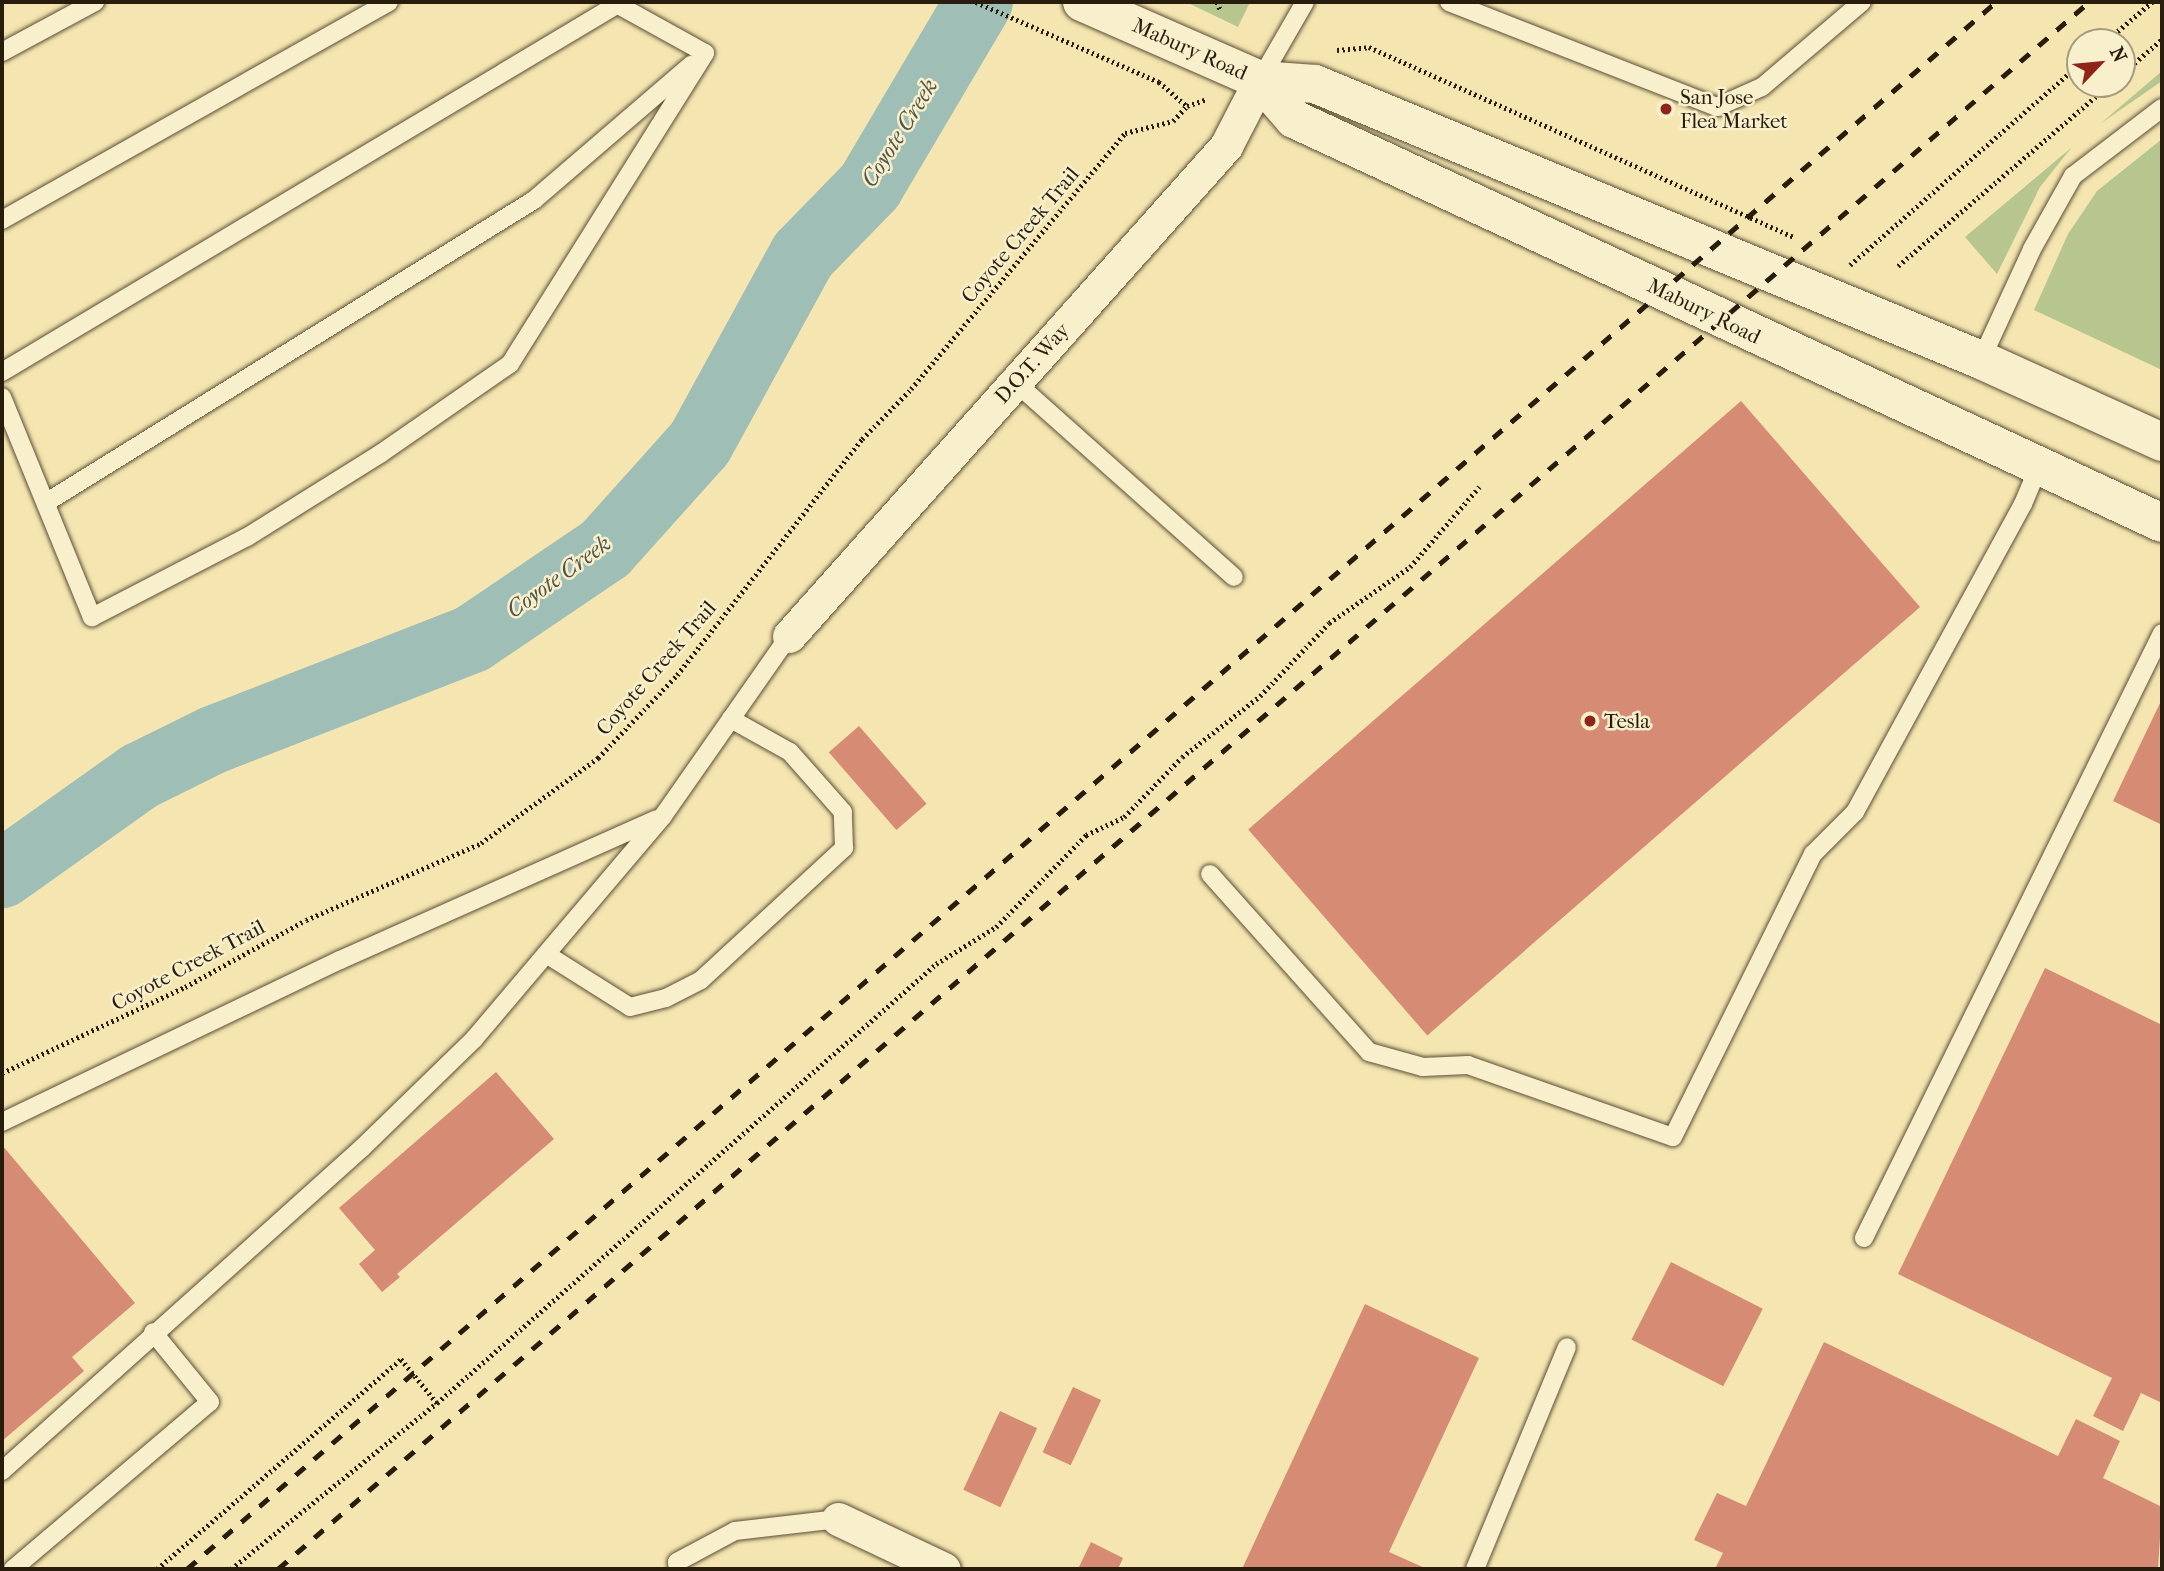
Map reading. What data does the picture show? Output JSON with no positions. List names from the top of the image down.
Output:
{
  "streets": {
    "main road": ["Mabury Road"],
    "street": ["D.O.T. Way"],
    "path": ["Coyote Creek Trail"]
  },
  "crossings": [
    ["Mabury Road", "D.O.T. Way"]
  ],
  "water": ["Coyote Creek"],
  "places": ["San Jose Flea Market", "Tesla"],
  "north": "top right"
}
